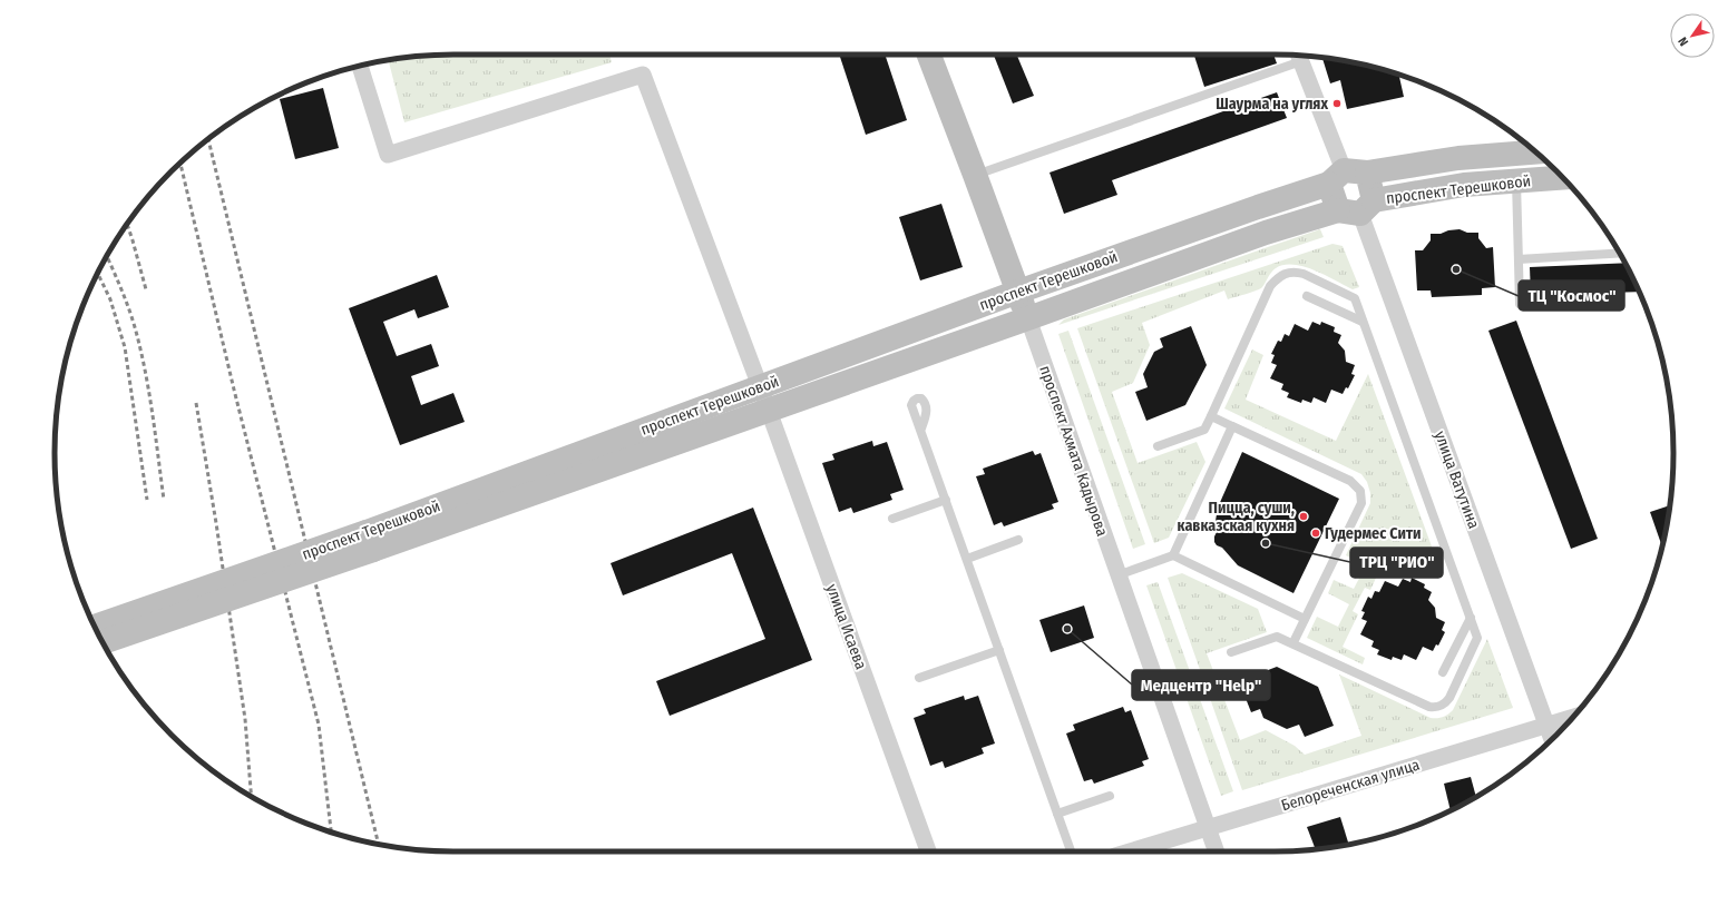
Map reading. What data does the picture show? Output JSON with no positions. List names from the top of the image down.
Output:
{
  "streets": {
    "main road": ["проспект Терешковой", "проспект Ахмата Кадырова"],
    "street": ["улица Ватутина", "улица Исаева", "Белореченская улица"]
  },
  "crossings": [
    ["проспект Терешковой", "проспект Ахмата Кадырова"],
    ["проспект Терешковой", "улица Ватутина"],
    ["проспект Терешковой", "улица Исаева"],
    ["проспект Ахмата Кадырова", "Белореченская улица"],
    ["улица Ватутина", "Белореченская улица"]
  ],
  "places": [
    "Шаурма на углях",
    "ТЦ \"Космос\"",
    "Пицца, суши, кавказская кухня",
    "Гудермес Сити",
    "ТРЦ \"РИО\"",
    "Медцентр \"Help\""
  ],
  "north": "bottom left"
}
